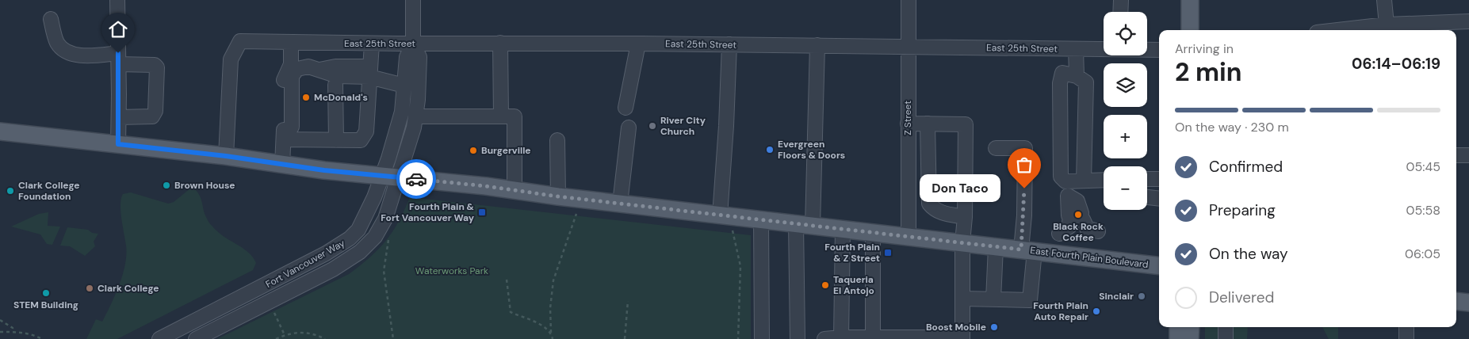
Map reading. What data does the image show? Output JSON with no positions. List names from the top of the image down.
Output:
{
  "streets": {
    "main road": ["East Fourth Plain Boulevard"],
    "street": ["East 25th Street", "Z Street", "Fort Vancouver Way"]
  },
  "crossings": [
    ["East 25th Street", "Z Street"],
    ["East 25th Street", "East Fourth Plain Boulevard"],
    ["East 25th Street", "Fort Vancouver Way"],
    ["Z Street", "East Fourth Plain Boulevard"],
    ["East Fourth Plain Boulevard", "Fort Vancouver Way"]
  ],
  "parks": ["Waterworks Park"],
  "places": {
    "other": [
      "McDonald's",
      "River City Church",
      "Evergreen Floors & Doors",
      "Burgerville",
      "Brown House",
      "Don Taco",
      "Clark College Foundation",
      "Black Rock Coffee",
      "Taqueria El Antojo",
      "Clark College",
      "STEM Building",
      "Sinclair",
      "Fourth Plain Auto Repair",
      "Boost Mobile"
    ],
    "transit": ["Fourth Plain & Fort Vancouver Way", "Fourth Plain & Z Street"]
  },
  "page": {
    "map_buttons": ["+", "−"],
    "heading": ["2 min", "Arriving in", "06:14–06:19"],
    "bar": "On the way · 230 m",
    "list": [
      ["Confirmed", "05:45"],
      ["Preparing", "05:58"],
      ["On the way", "06:05"],
      "Delivered"
    ],
    "bubble": "Don Taco"
  }
}
